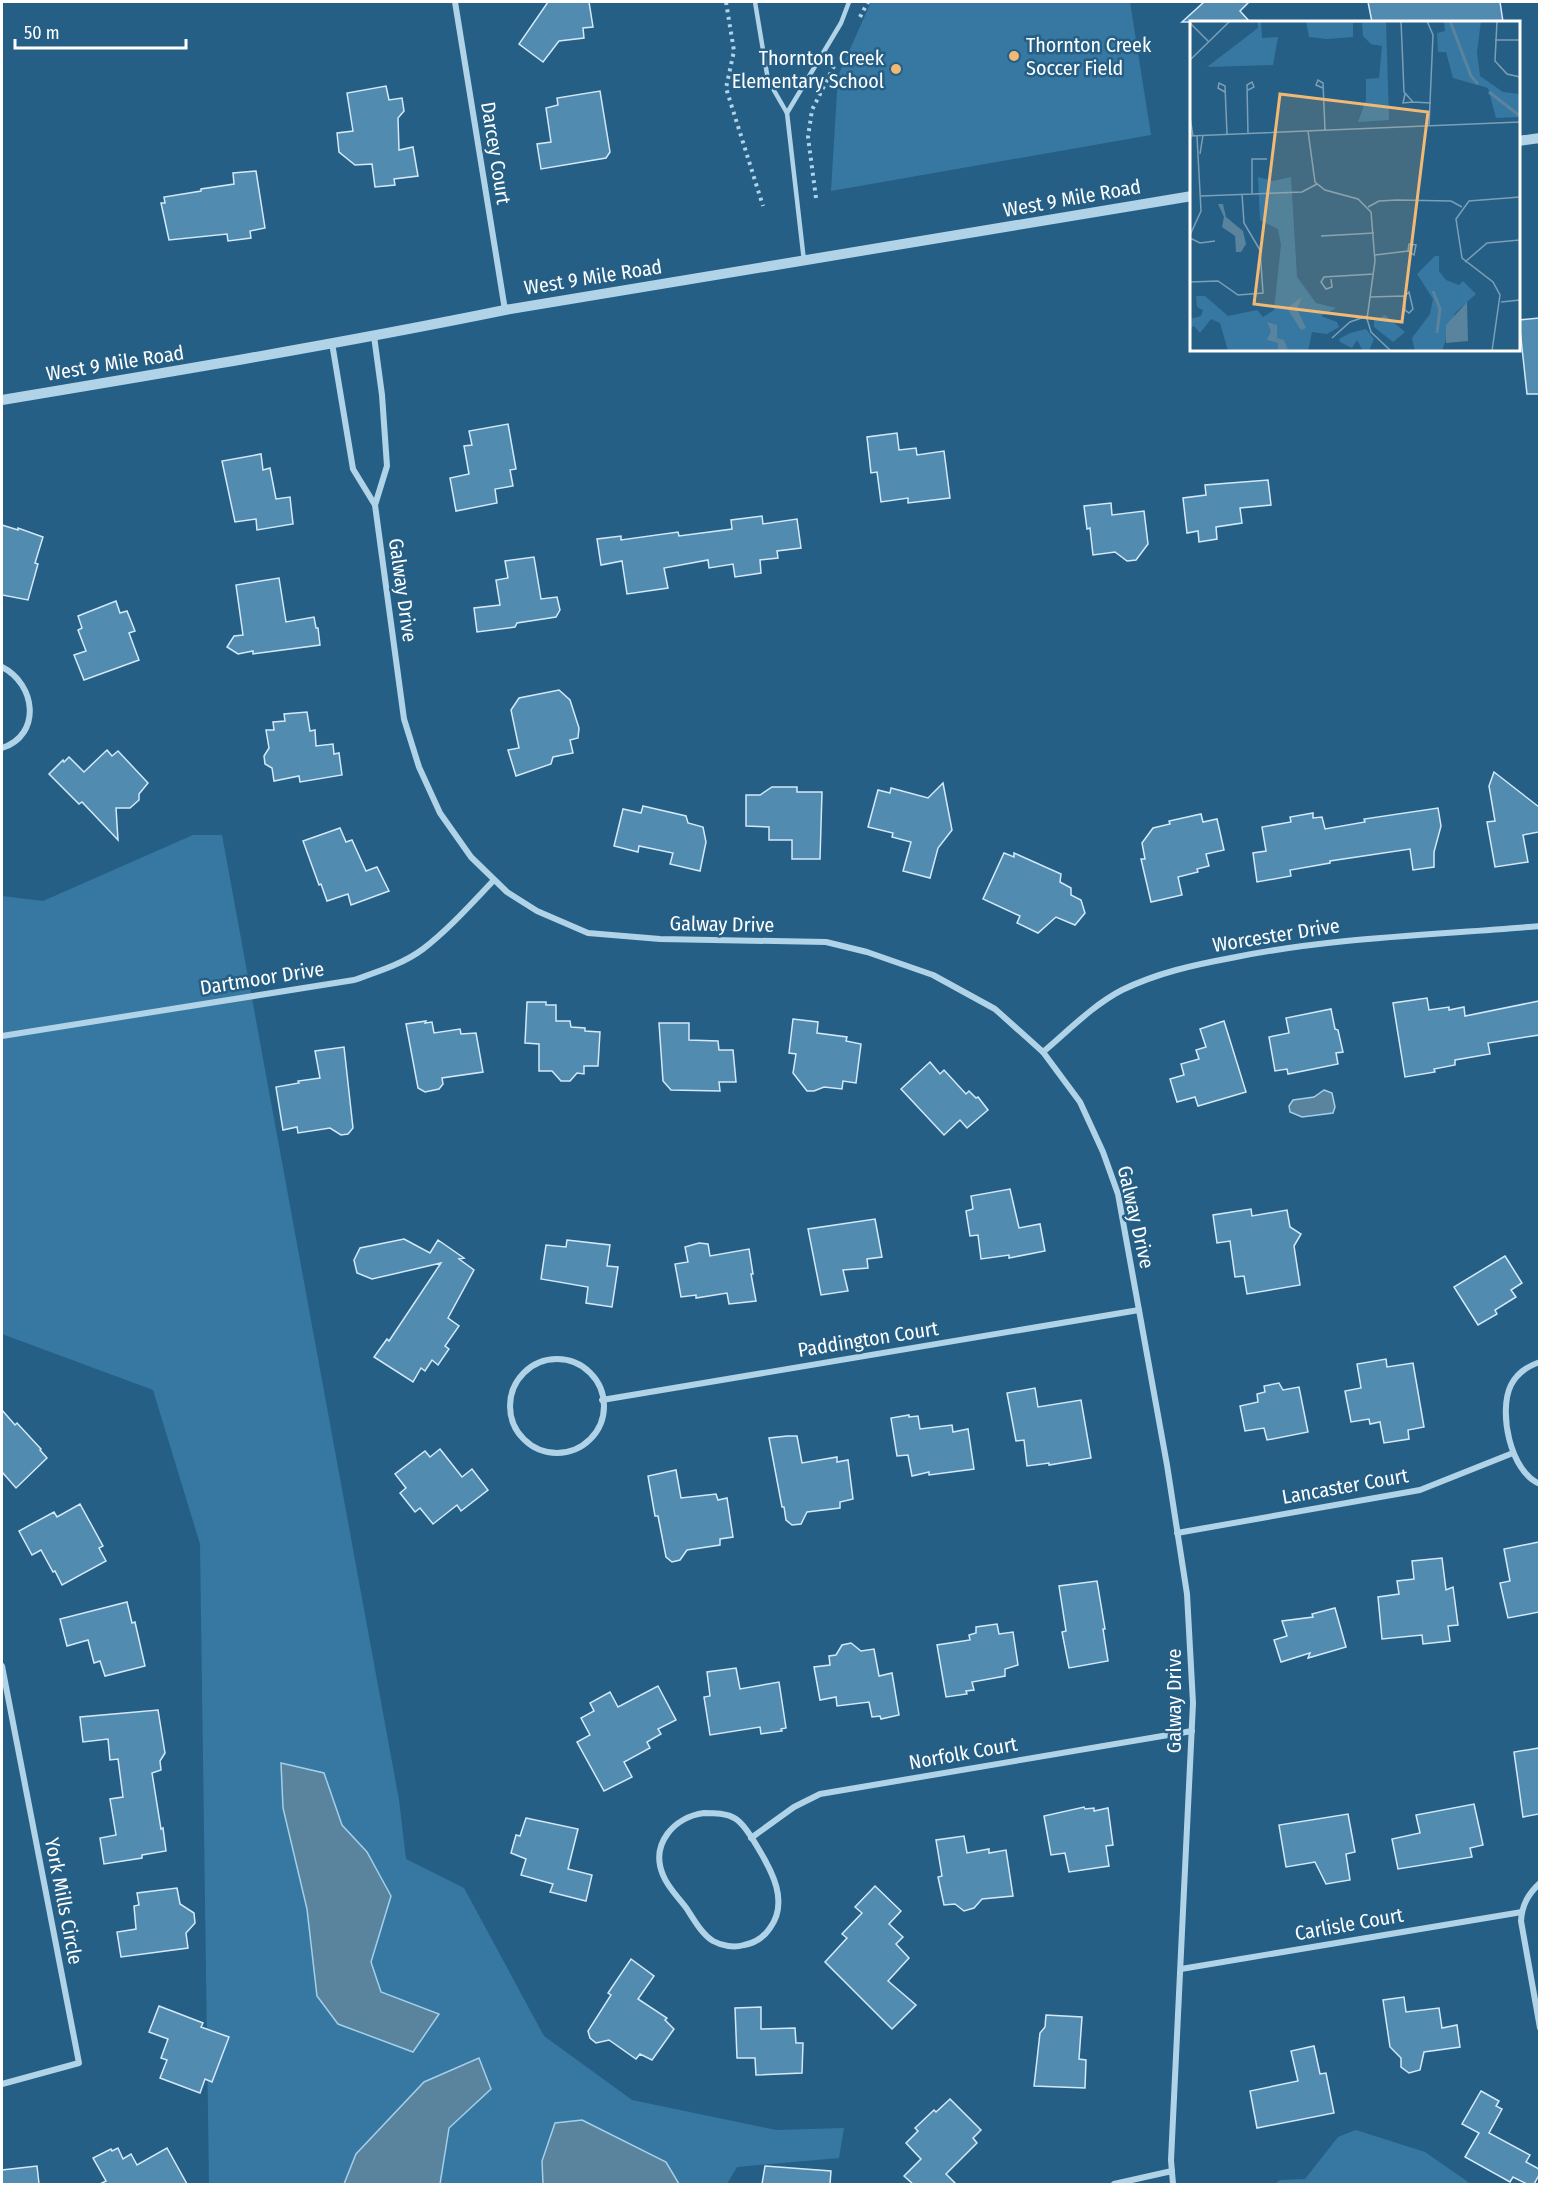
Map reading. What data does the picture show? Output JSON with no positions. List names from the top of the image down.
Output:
{
  "streets": {
    "street": [
      "Darcey Court",
      "West 9 Mile Road",
      "Galway Drive",
      "Worcester Drive",
      "Dartmoor Drive",
      "Paddington Court",
      "Lancaster Court",
      "Norfolk Court",
      "York Mills Circle",
      "Carlisle Court"
    ]
  },
  "crossings": [
    ["Darcey Court", "West 9 Mile Road"],
    ["West 9 Mile Road", "Galway Drive"],
    ["Galway Drive", "Worcester Drive"],
    ["Galway Drive", "Dartmoor Drive"],
    ["Galway Drive", "Paddington Court"],
    ["Galway Drive", "Lancaster Court"],
    ["Galway Drive", "Norfolk Court"],
    ["Galway Drive", "Carlisle Court"]
  ],
  "places": ["Thornton Creek Soccer Field", "Thornton Creek Elementary School"],
  "scale_bar": "50 m"
}
